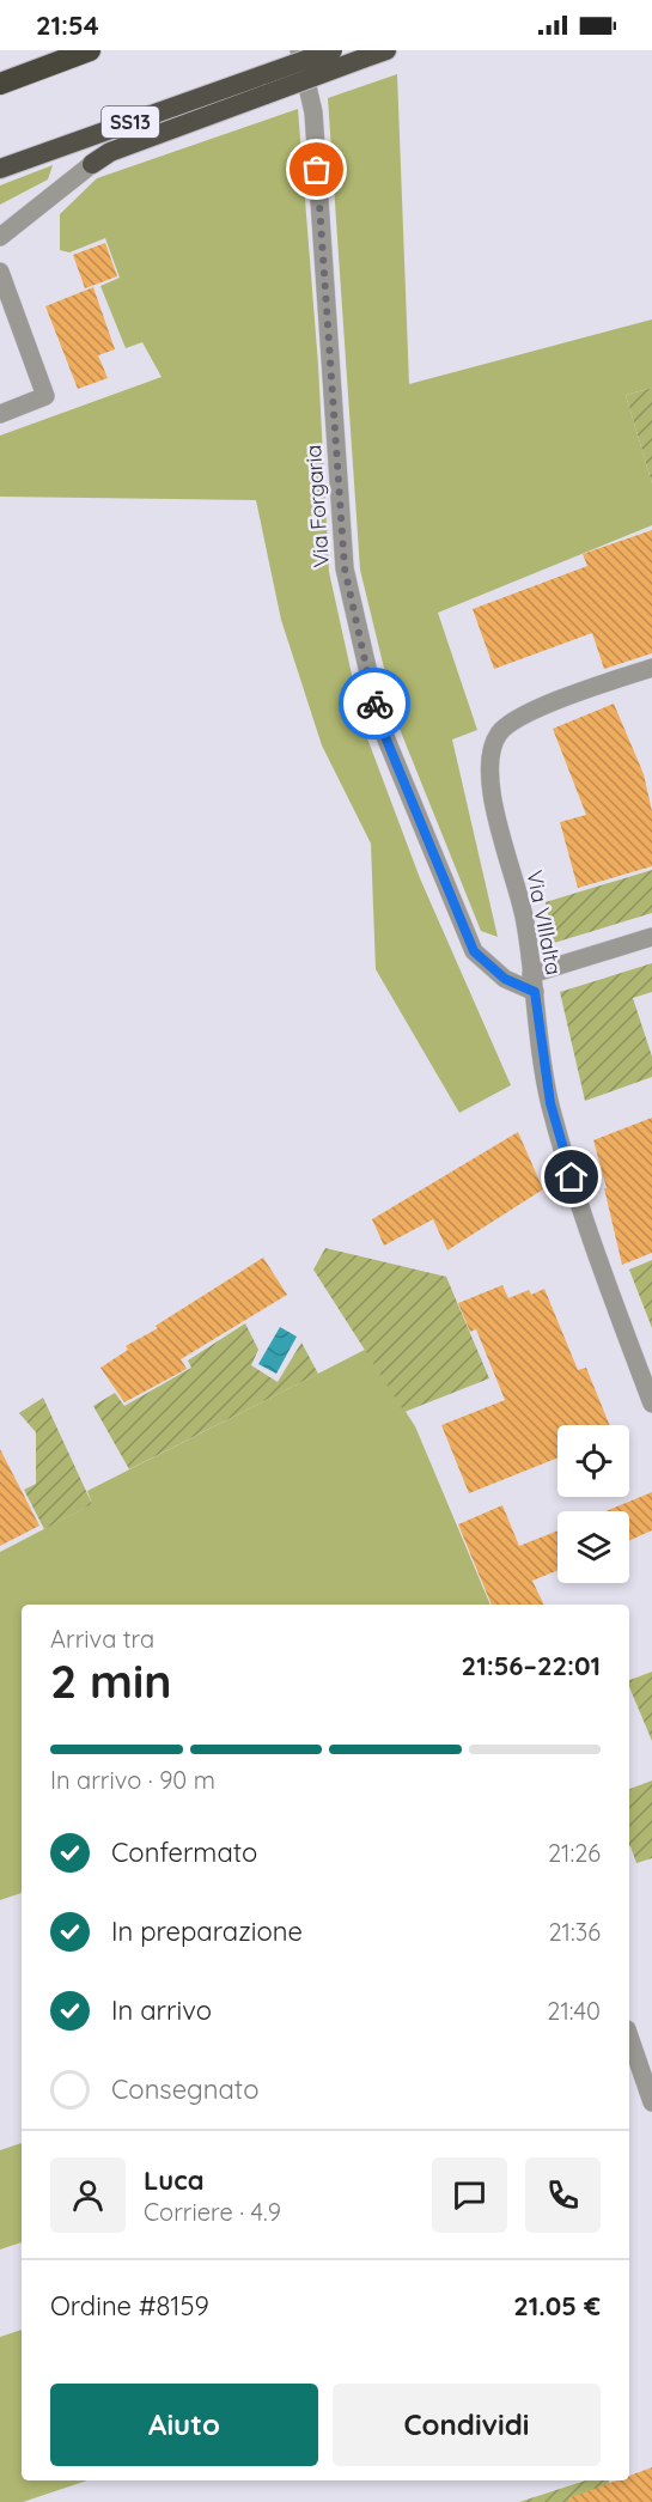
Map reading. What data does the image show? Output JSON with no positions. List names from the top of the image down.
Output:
{
  "streets": {
    "highway": ["SS13"],
    "street": ["Via Forgaria", "Via VIllalta"]
  },
  "crossings": [
    ["Via Forgaria", "Via VIllalta"]
  ],
  "page": {
    "status": "21:54",
    "heading": ["2 min", "Arriva tra", "21:56–22:01"],
    "panel": [
      "Luca",
      "Corriere · 4.9",
      "Ordine #8159",
      "21.05 €"
    ],
    "bar": "In arrivo · 90 m",
    "list": [
      ["Confermato", "21:26"],
      ["In preparazione", "21:36"],
      ["In arrivo", "21:40"],
      "Consegnato"
    ],
    "buttons": ["Aiuto", "Condividi"]
  }
}
